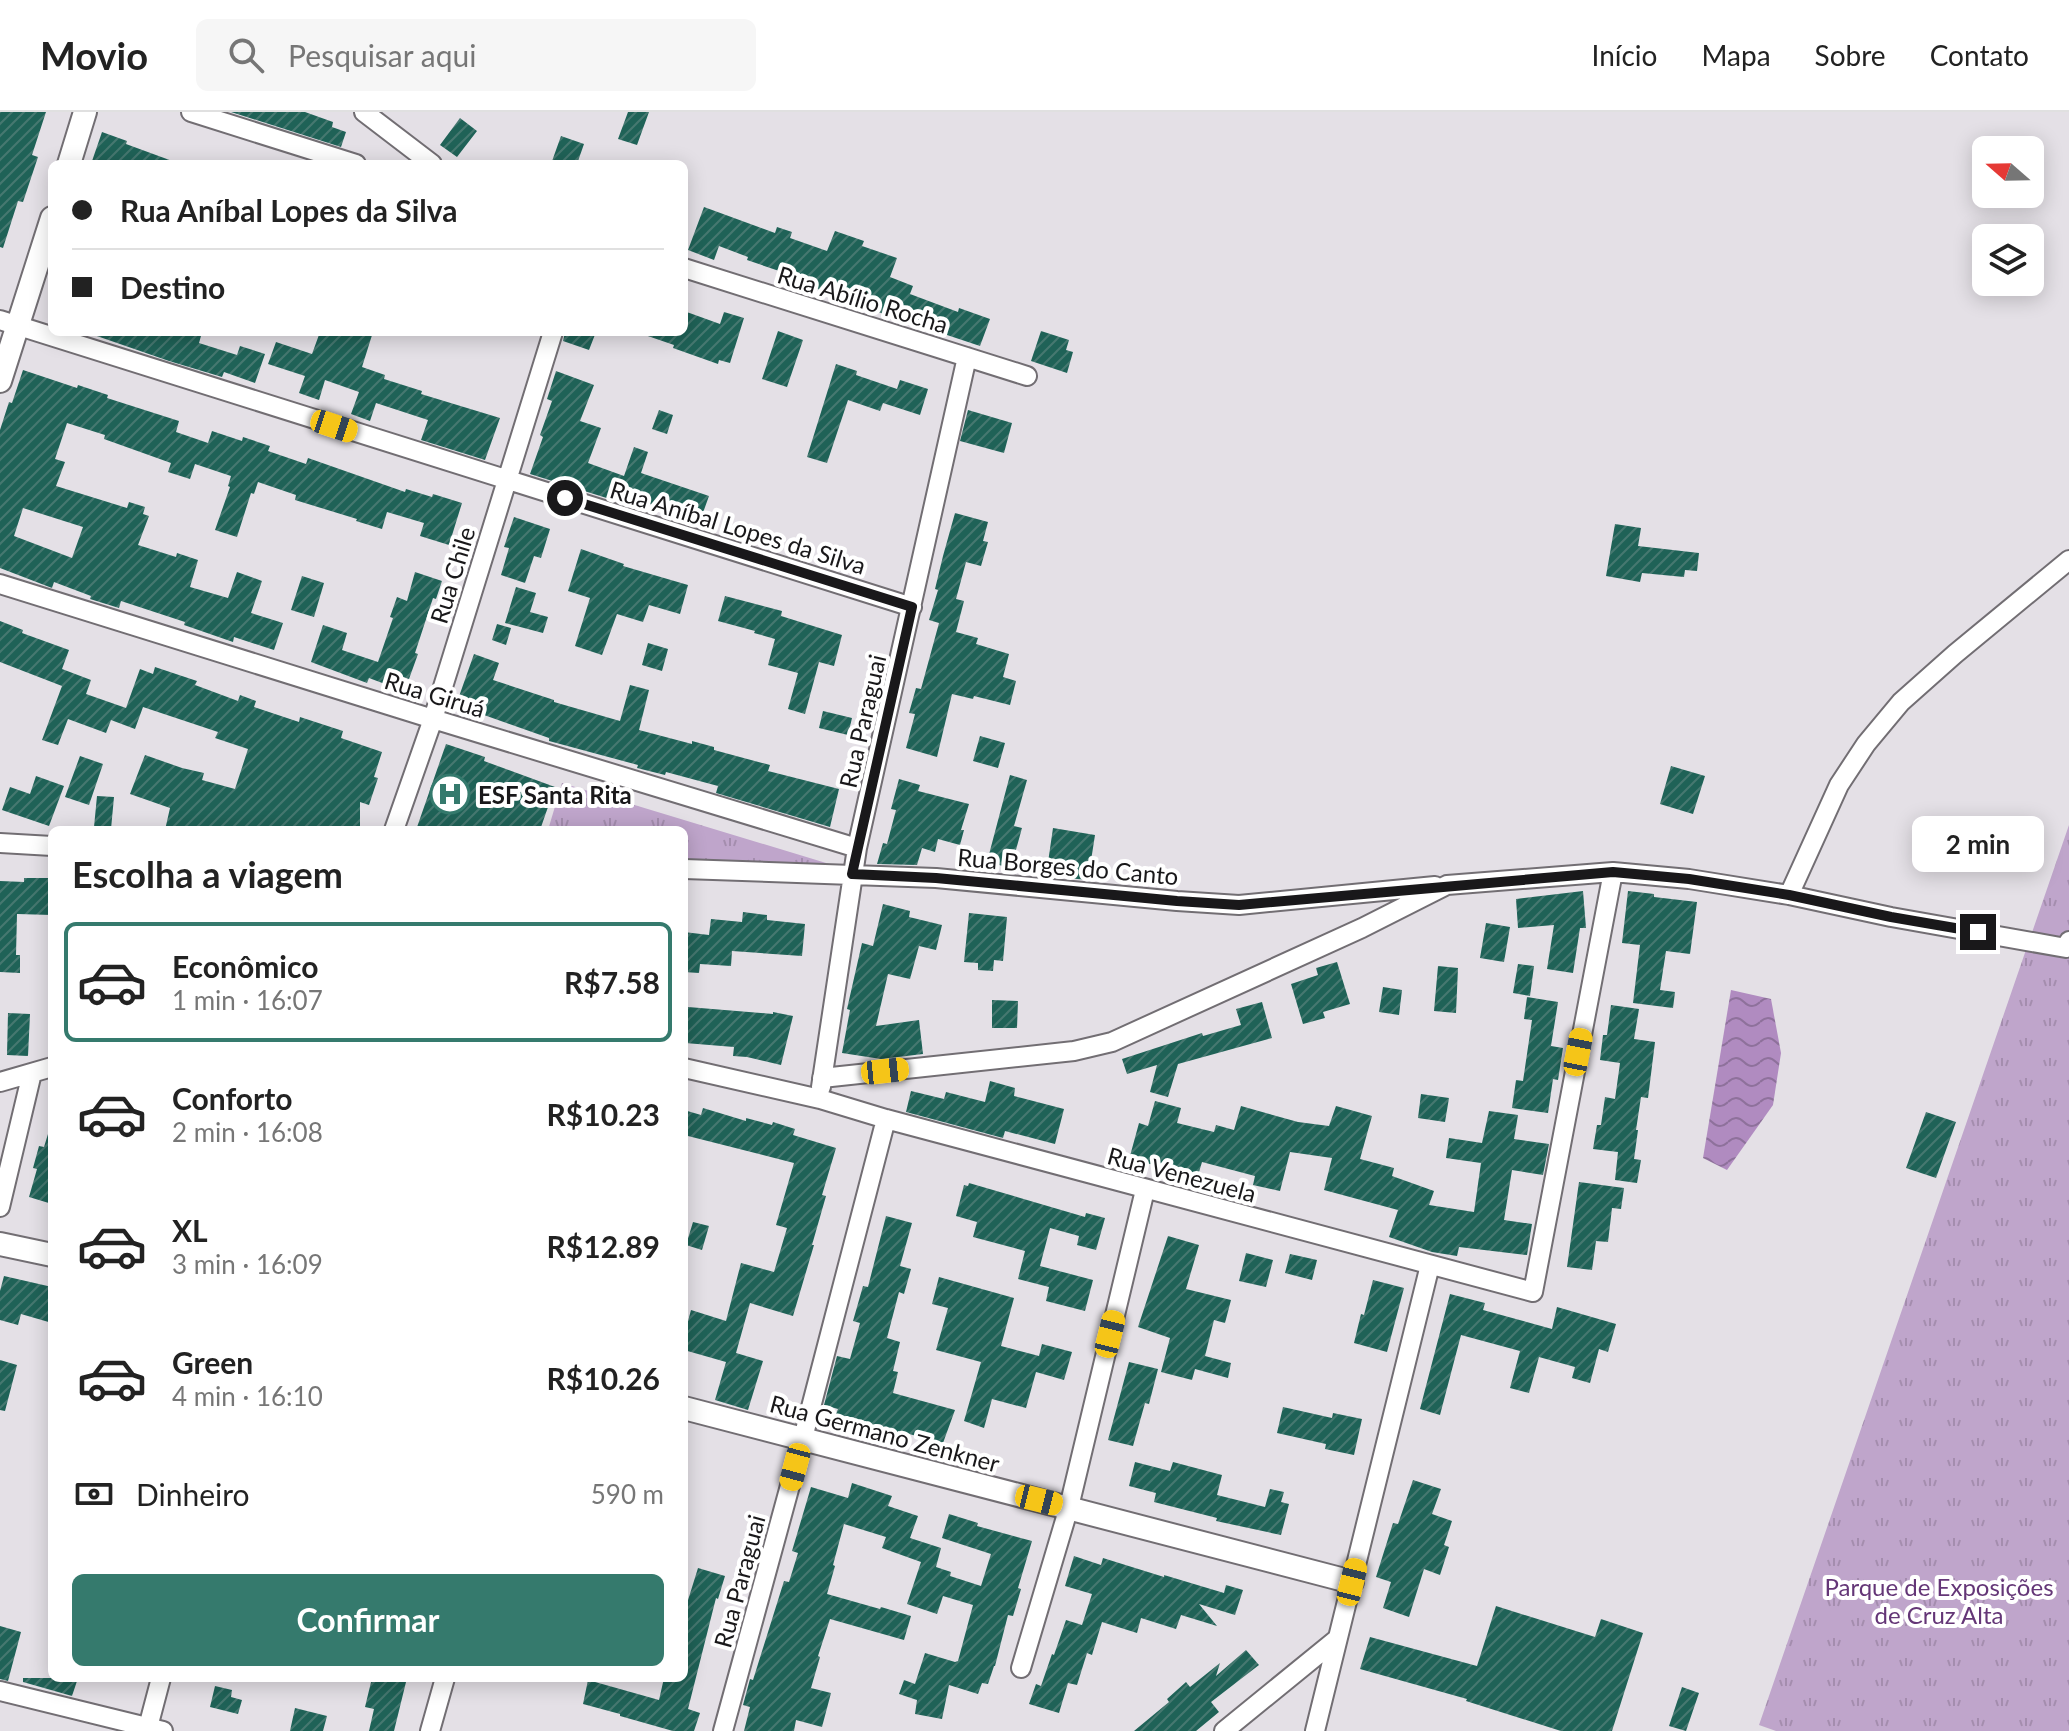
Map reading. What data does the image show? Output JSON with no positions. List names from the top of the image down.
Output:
{
  "streets": {
    "street": [
      "Rua Abílio Rocha",
      "Rua Aníbal Lopes da Silva",
      "Rua Chile",
      "Rua Giruá",
      "Rua Paraguai",
      "Rua Borges do Canto",
      "Rua Venezuela",
      "Rua Germano Zenkner"
    ]
  },
  "crossings": [
    ["Rua Abílio Rocha", "Rua Paraguai"],
    ["Rua Aníbal Lopes da Silva", "Rua Chile"],
    ["Rua Aníbal Lopes da Silva", "Rua Paraguai"],
    ["Rua Chile", "Rua Giruá"],
    ["Rua Giruá", "Rua Paraguai"],
    ["Rua Paraguai", "Rua Borges do Canto"],
    ["Rua Paraguai", "Rua Venezuela"],
    ["Rua Paraguai", "Rua Germano Zenkner"],
    ["Rua Borges do Canto", "Rua Venezuela"]
  ],
  "parks": ["Parque de Exposições de Cruz Alta"],
  "places": {
    "hospital": ["ESF Santa Rita"]
  },
  "north": "left",
  "page": {
    "header": "Movio",
    "search": "Pesquisar aqui",
    "nav": [
      "Início",
      "Mapa",
      "Sobre",
      "Contato"
    ],
    "banner": ["Rua Aníbal Lopes da Silva", "Destino"],
    "bubble": "2 min",
    "heading": "Escolha a viagem",
    "list": [
      {
        "name": "Econômico",
        "note": "1 min · 16:07",
        "value": "R$7.58"
      },
      {
        "name": "Conforto",
        "note": "2 min · 16:08",
        "value": "R$10.23"
      },
      {
        "name": "XL",
        "note": "3 min · 16:09",
        "value": "R$12.89"
      },
      {
        "name": "Green",
        "note": "4 min · 16:10",
        "value": "R$10.26"
      }
    ],
    "pay": ["Dinheiro", "590 m"],
    "buttons": "Confirmar"
  }
}
